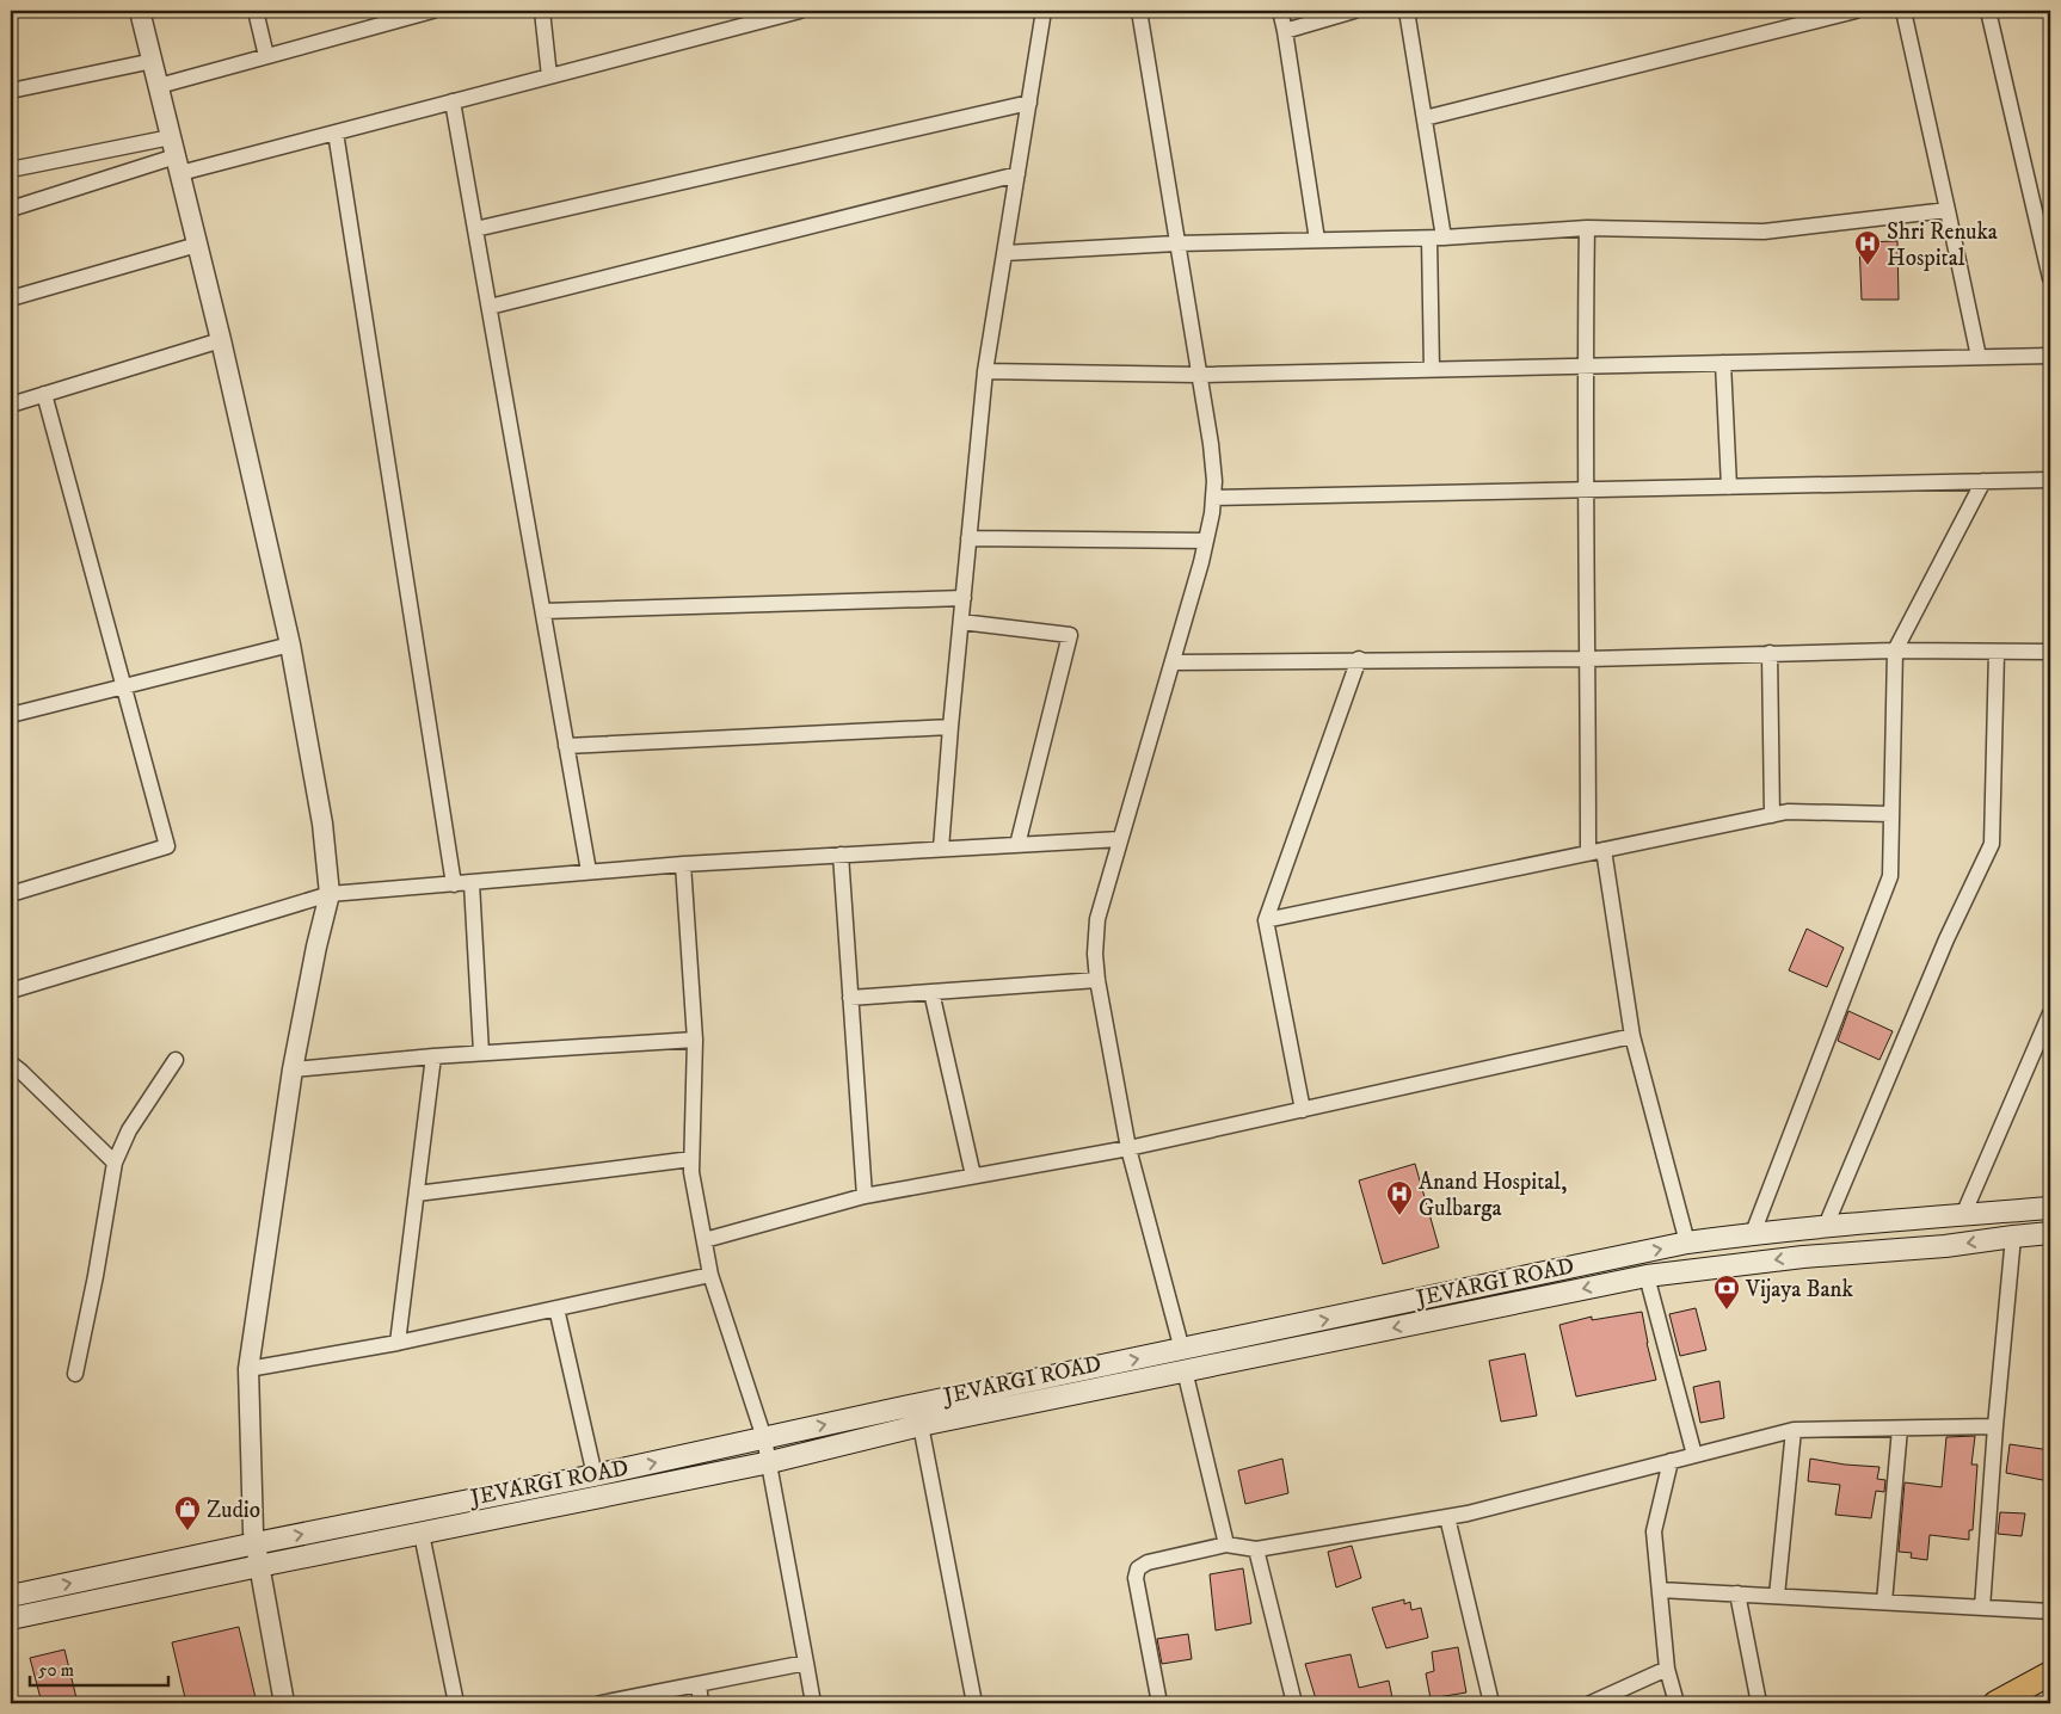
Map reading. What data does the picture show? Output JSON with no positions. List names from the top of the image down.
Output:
{
  "streets": {
    "main road": ["JEVARGI ROAD"]
  },
  "places": {
    "hospital": ["Shri Renuka Hospital", "Anand Hospital, Gulbarga"],
    "bank": ["Vijaya Bank"],
    "shop": ["Zudio"]
  },
  "scale_bar": "50 m"
}
